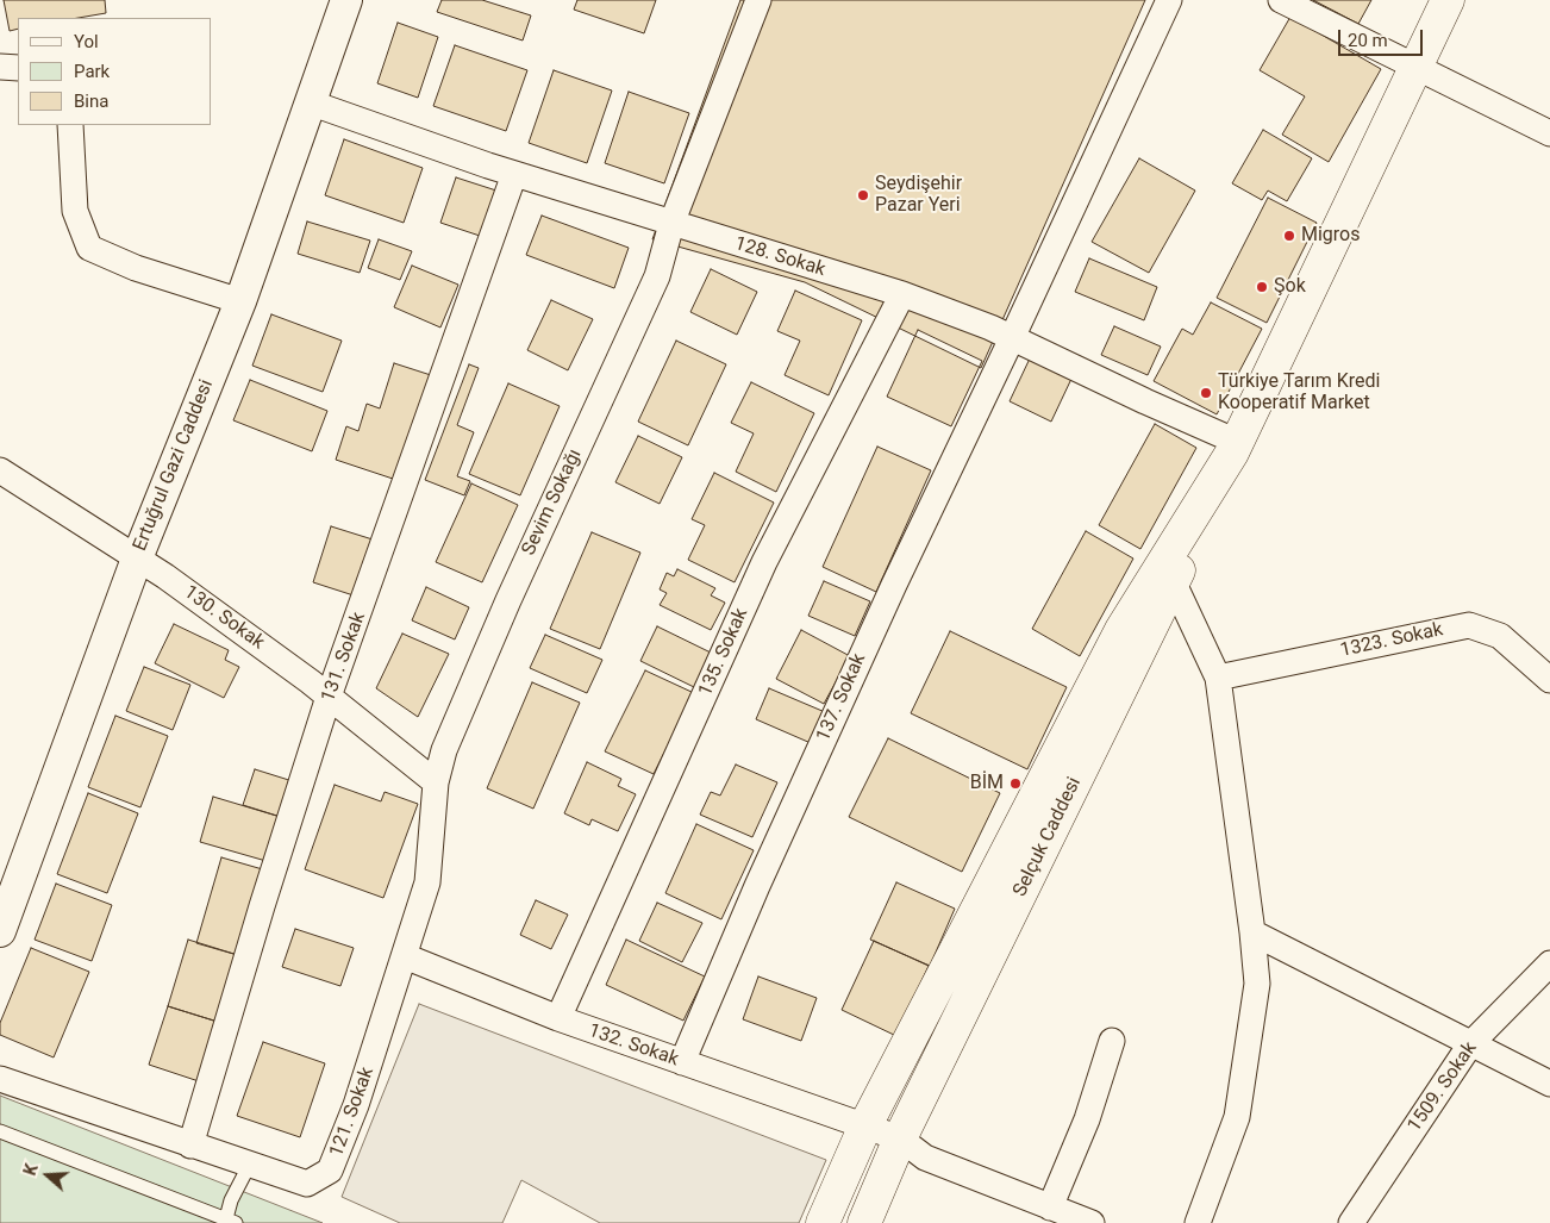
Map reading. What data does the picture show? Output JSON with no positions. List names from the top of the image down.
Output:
{
  "streets": {
    "main road": ["Selçuk Caddesi"],
    "street": [
      "128. Sokak",
      "Ertuğrul Gazi Caddesi",
      "Sevim Sokağı",
      "130. Sokak",
      "1323. Sokak",
      "135. Sokak",
      "131. Sokak",
      "137. Sokak",
      "132. Sokak",
      "1509. Sokak",
      "121. Sokak"
    ]
  },
  "crossings": [
    ["128. Sokak", "Ertuğrul Gazi Caddesi"],
    ["128. Sokak", "Sevim Sokağı"],
    ["128. Sokak", "135. Sokak"],
    ["128. Sokak", "131. Sokak"],
    ["128. Sokak", "137. Sokak"],
    ["128. Sokak", "Selçuk Caddesi"],
    ["Ertuğrul Gazi Caddesi", "130. Sokak"],
    ["Sevim Sokağı", "130. Sokak"],
    ["Sevim Sokağı", "121. Sokak"],
    ["130. Sokak", "131. Sokak"],
    ["130. Sokak", "121. Sokak"],
    ["135. Sokak", "132. Sokak"],
    ["131. Sokak", "121. Sokak"],
    ["137. Sokak", "132. Sokak"],
    ["Selçuk Caddesi", "132. Sokak"],
    ["132. Sokak", "121. Sokak"]
  ],
  "places": [
    "Seydişehir Pazar Yeri",
    "Migros",
    "Şok",
    "Türkiye Tarım Kredi Kooperatif Market",
    "BİM"
  ],
  "legend": ["Yol", "Park", "Bina"],
  "scale_bar": "20 m",
  "north": "left"
}
